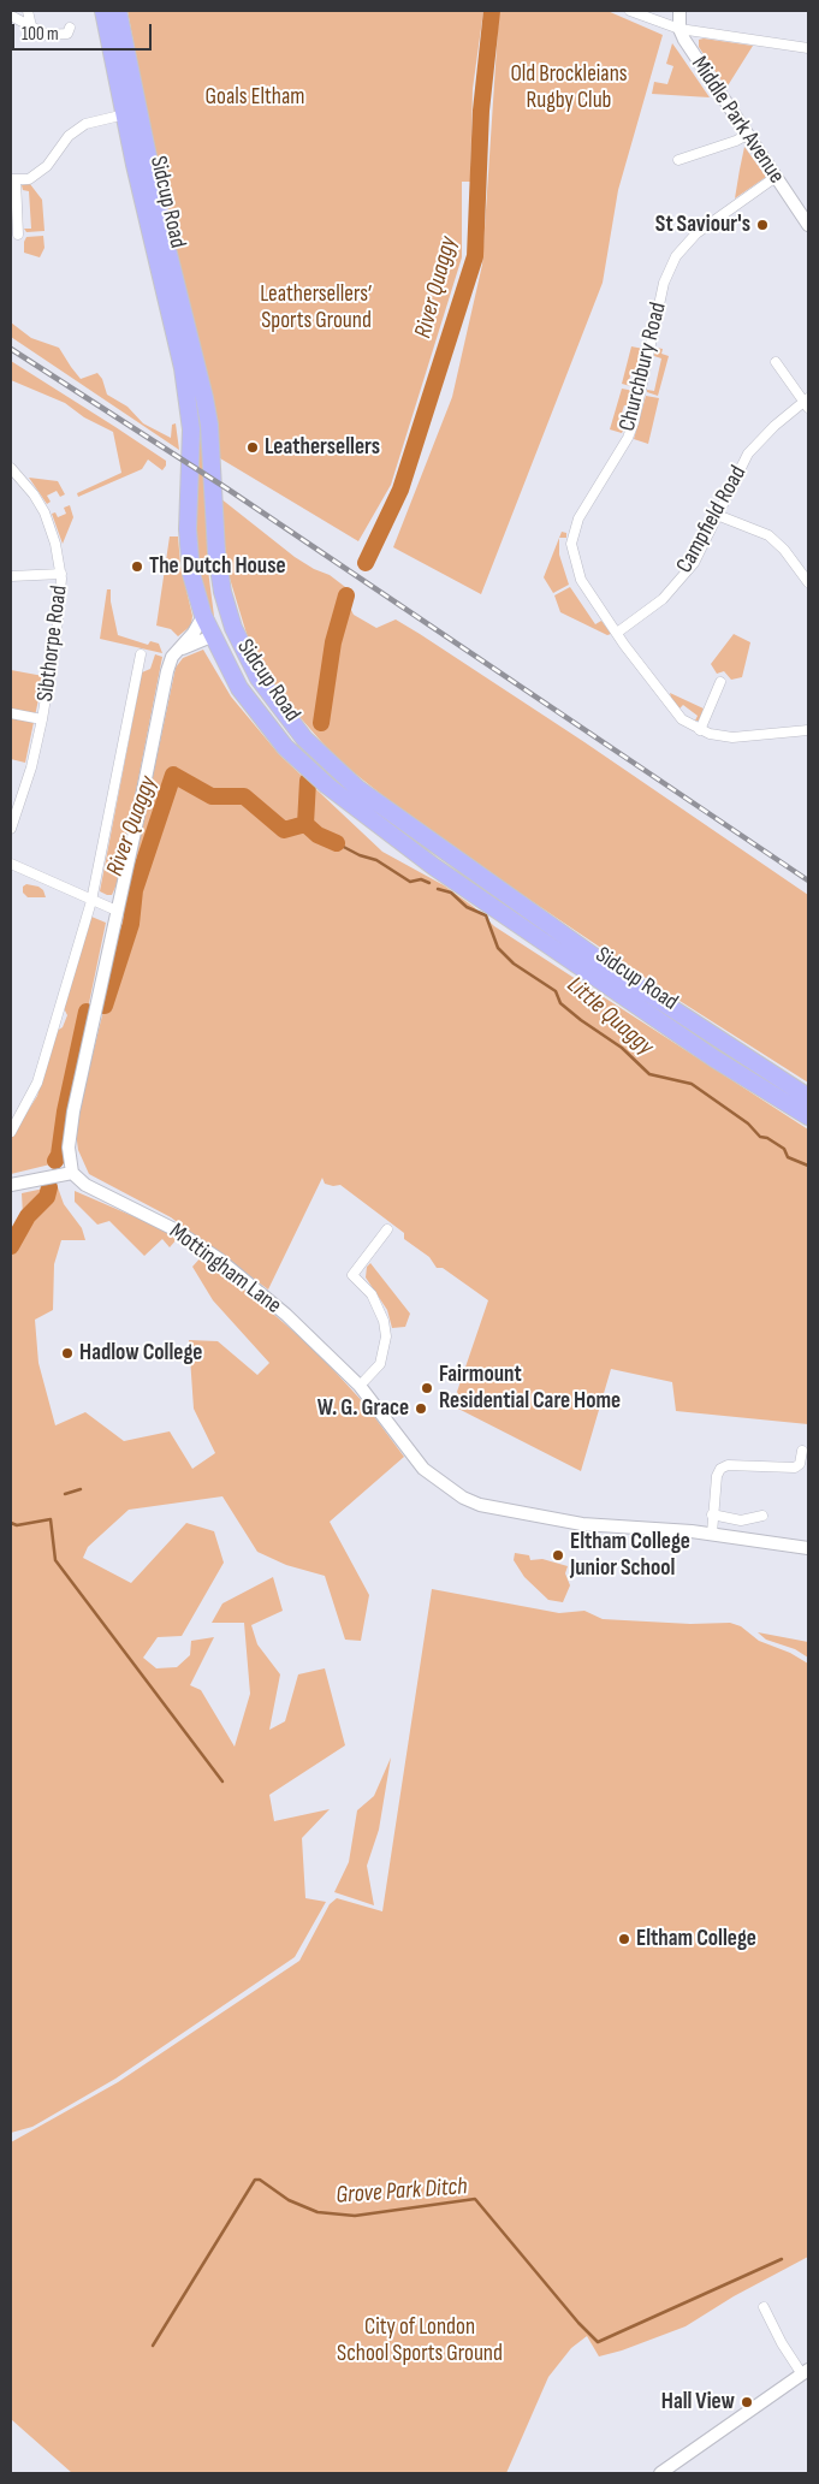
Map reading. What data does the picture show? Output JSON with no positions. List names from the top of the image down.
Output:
{
  "streets": {
    "highway": ["Sidcup Road"],
    "street": [
      "Middle Park Avenue",
      "Churchbury Road",
      "Campfield Road",
      "Sibthorpe Road",
      "Mottingham Lane"
    ]
  },
  "crossings": [
    ["Middle Park Avenue", "Churchbury Road"],
    ["Churchbury Road", "Campfield Road"]
  ],
  "water": ["River Quaggy", "Little Quaggy", "Grove Park Ditch"],
  "parks": [
    "Old Brockleians Rugby Club",
    "Goals Eltham",
    "Leathersellers’ Sports Ground",
    "City of London School Sports Ground"
  ],
  "places": [
    "St Saviour's",
    "Leathersellers",
    "The Dutch House",
    "Hadlow College",
    "Fairmount Residential Care Home",
    "W. G. Grace",
    "Eltham College Junior School",
    "Eltham College",
    "Hall View"
  ],
  "scale_bar": "100 m"
}
